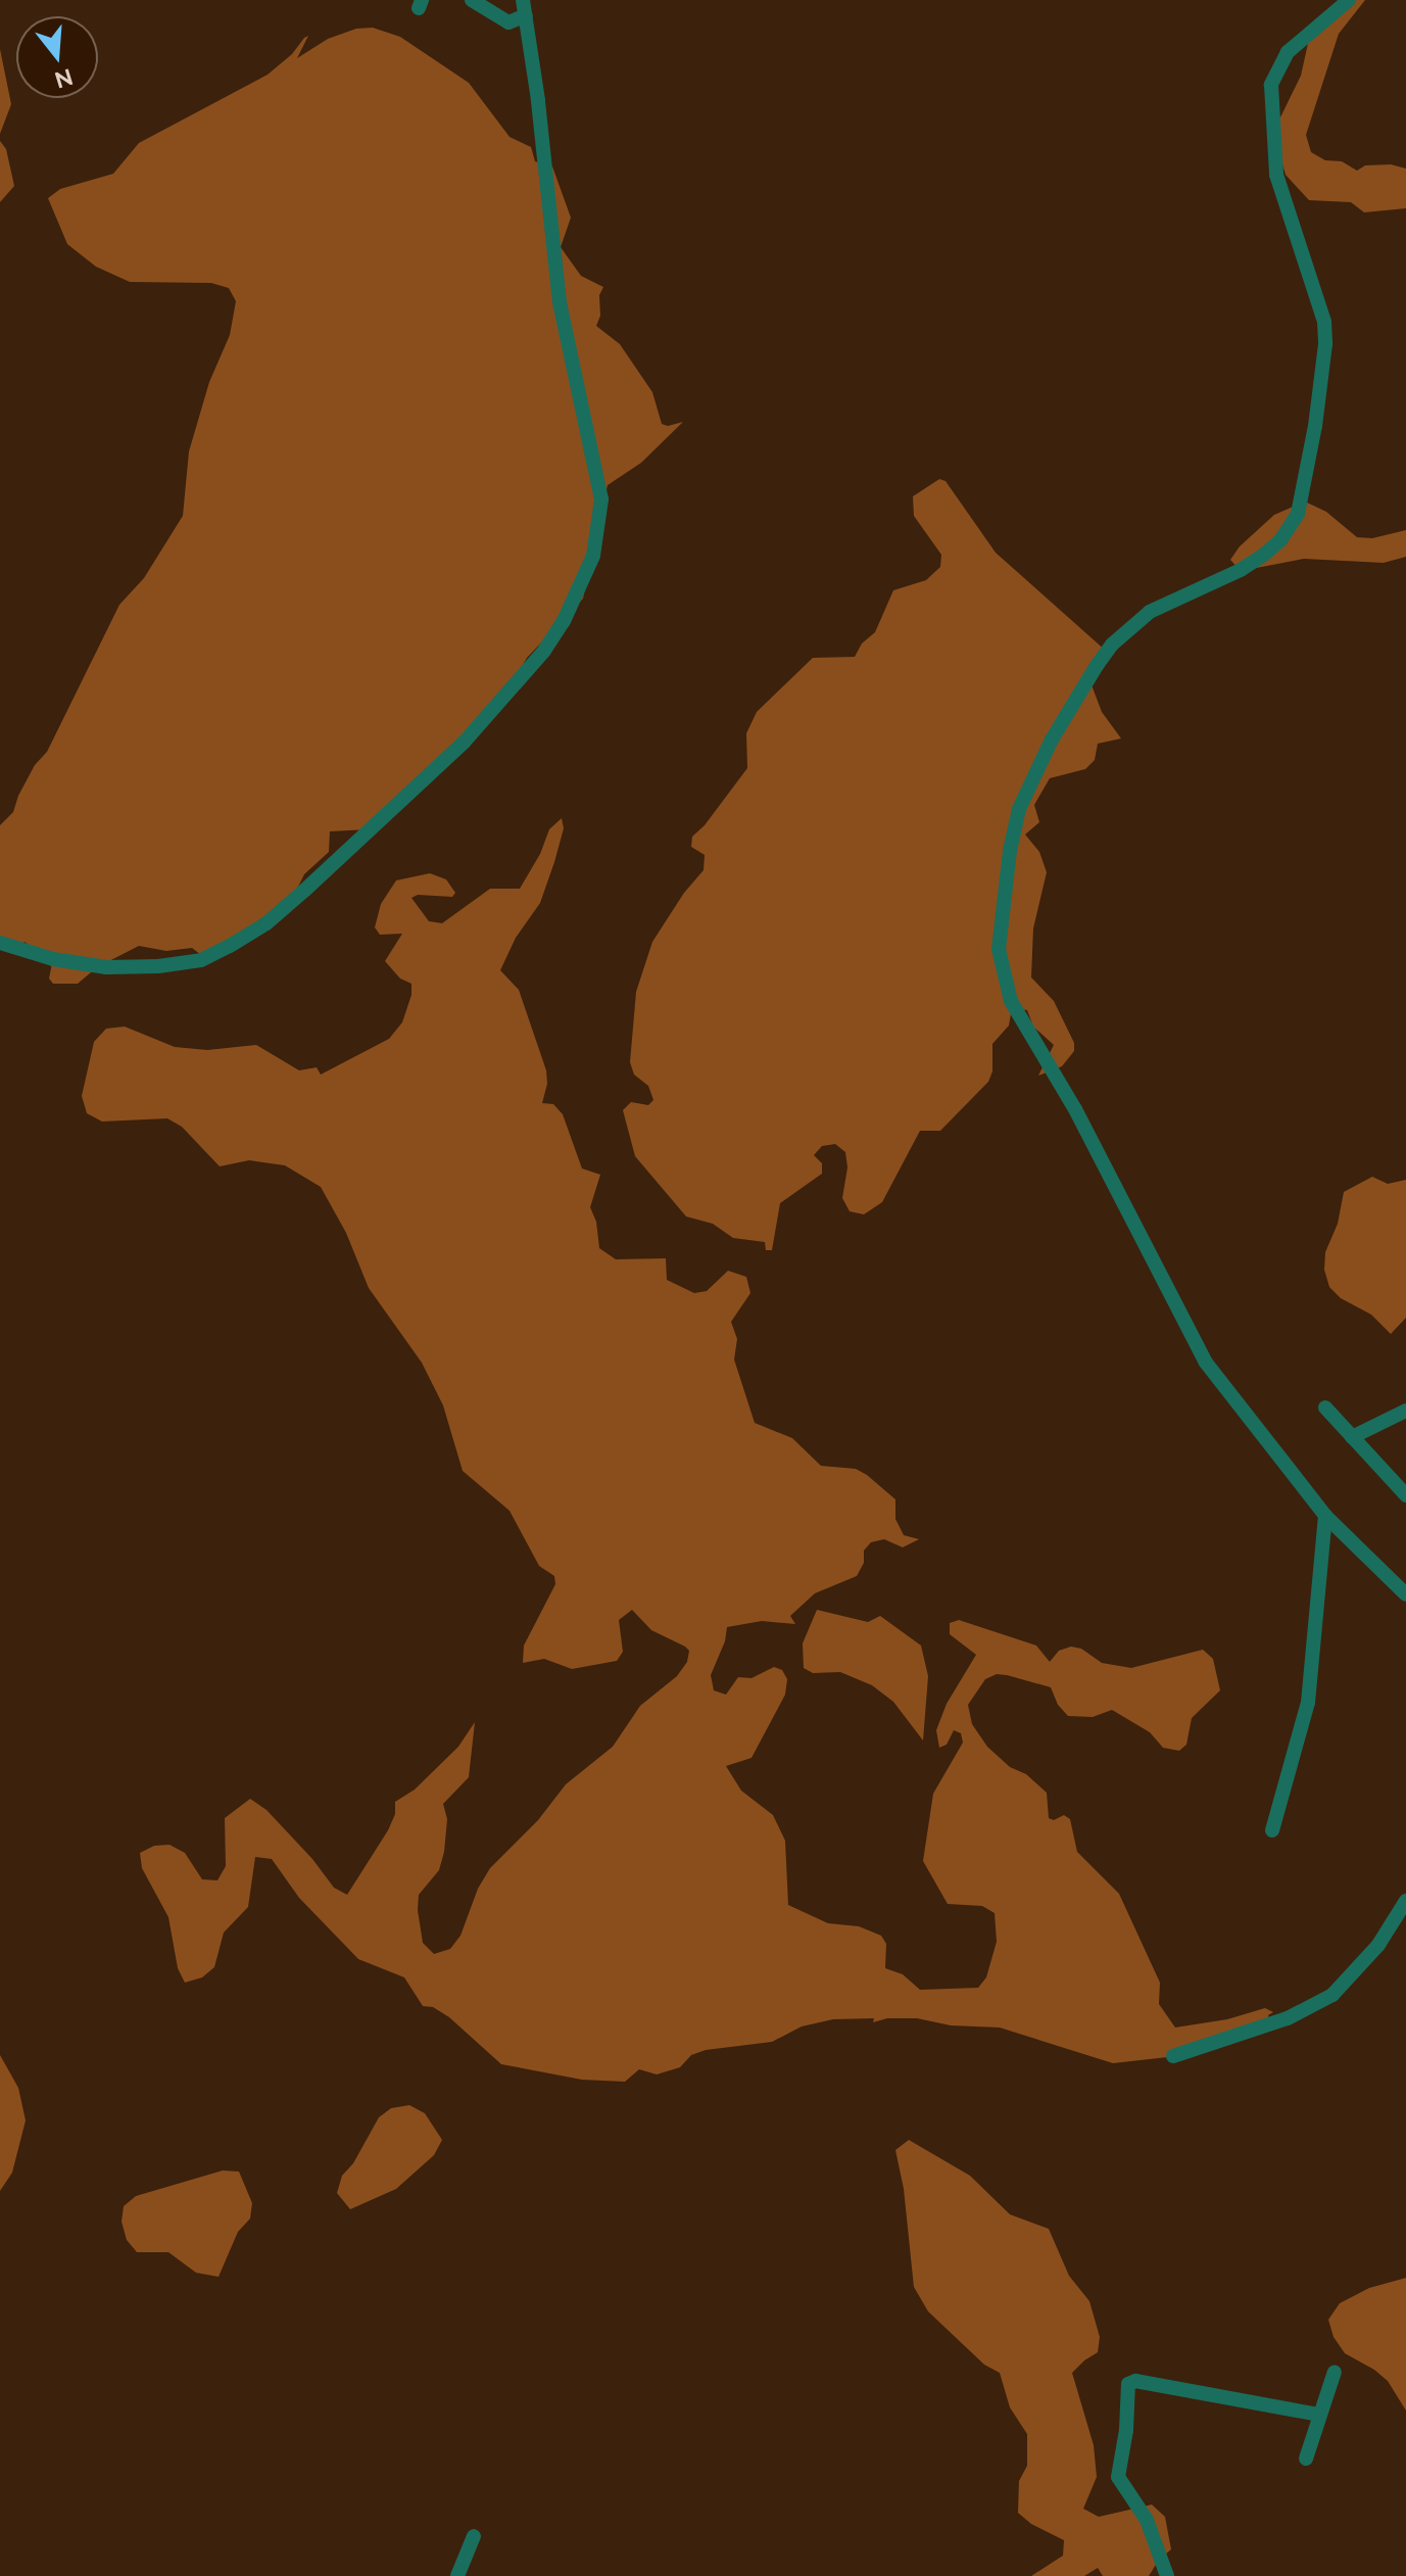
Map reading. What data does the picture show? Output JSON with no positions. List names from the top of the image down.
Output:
{
  "north": "bottom"
}
